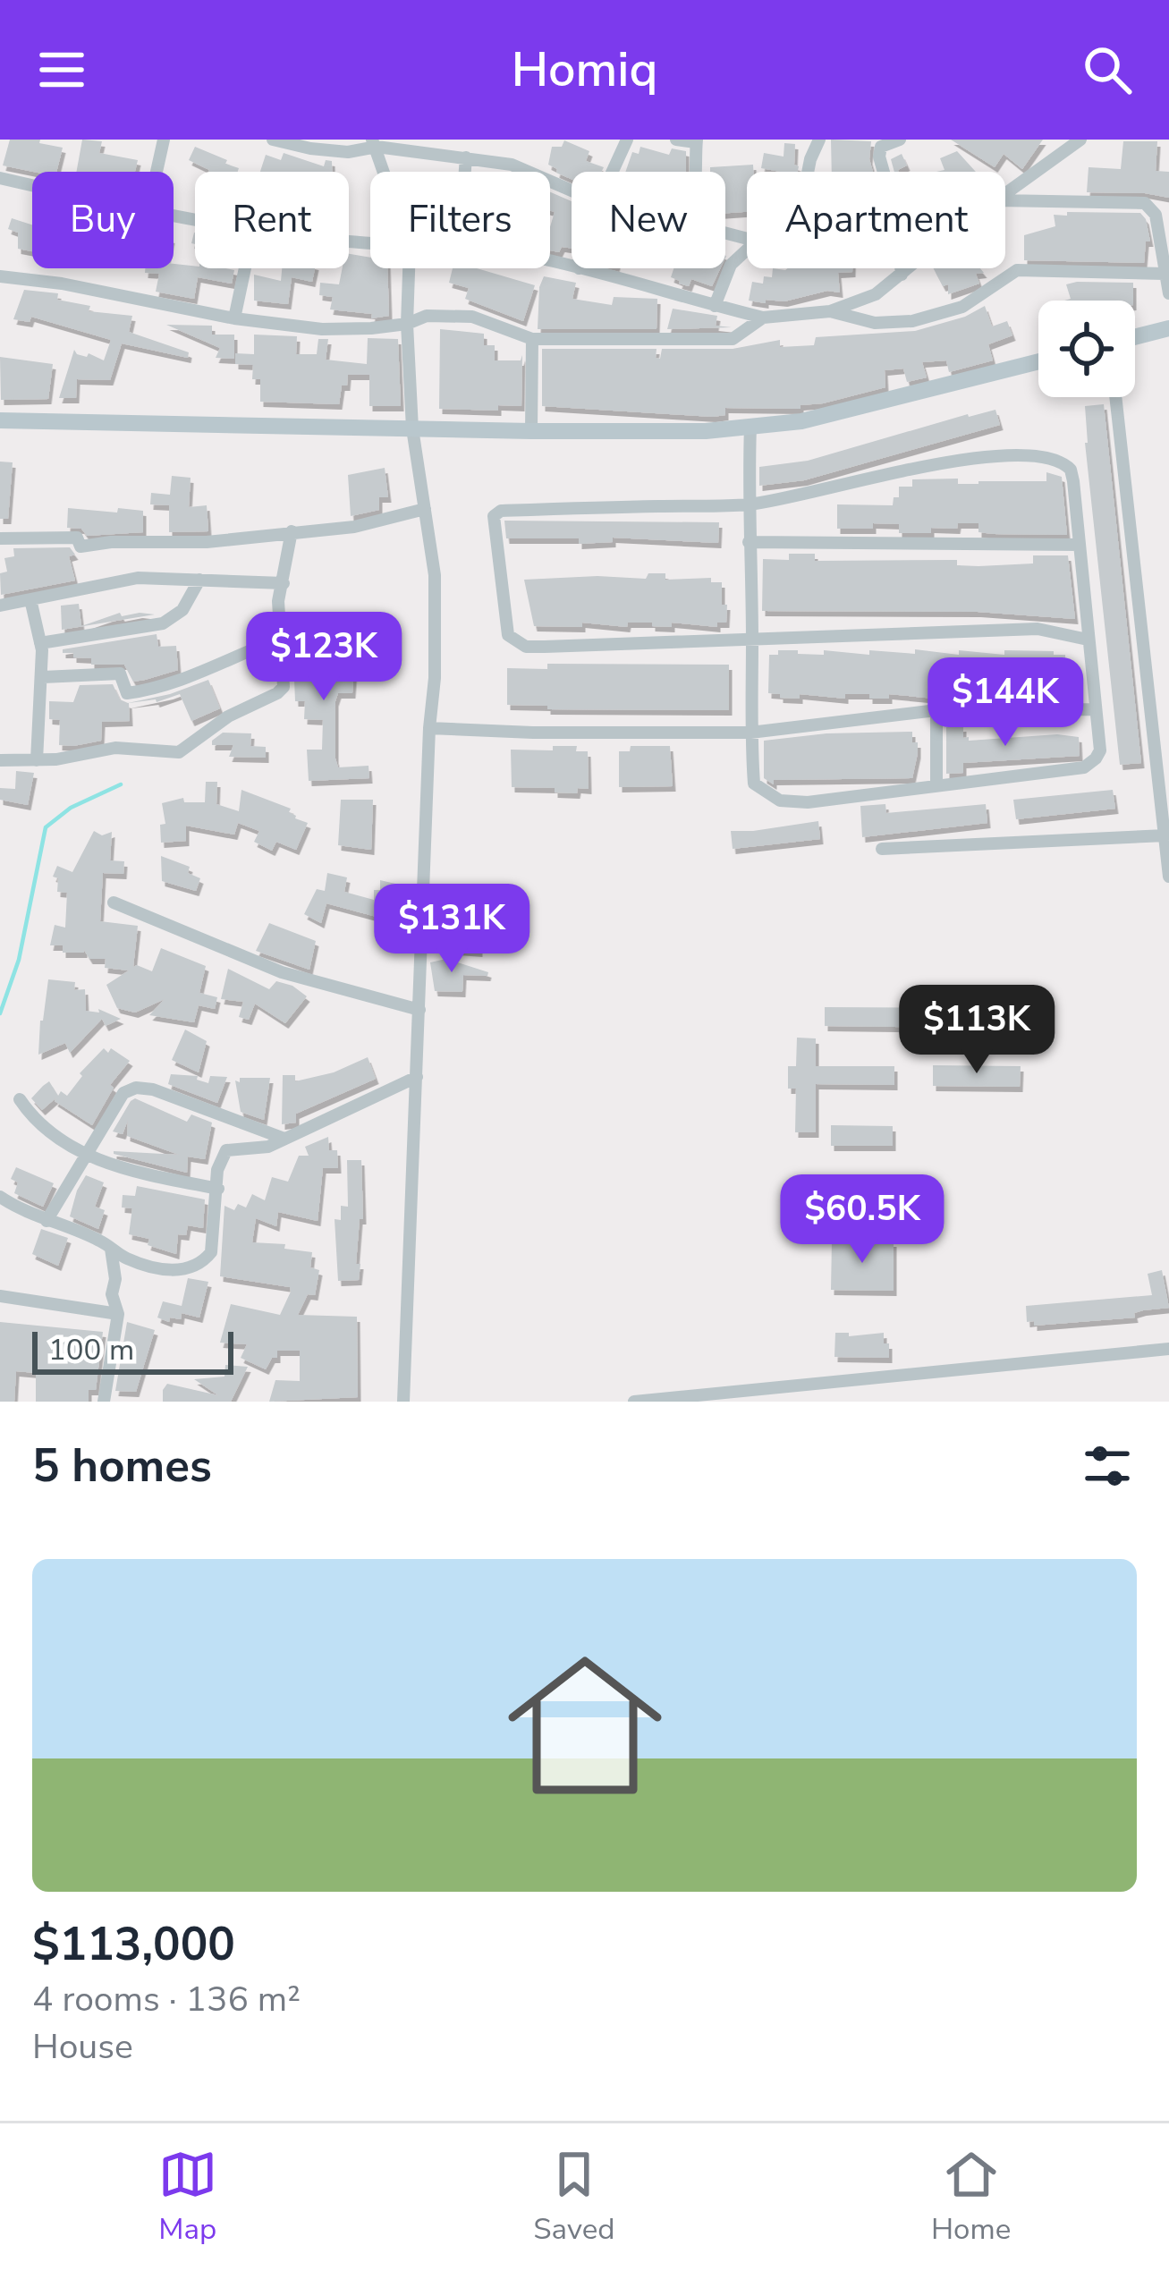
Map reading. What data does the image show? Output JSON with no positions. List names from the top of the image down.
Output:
{
  "scale_bar": "100 m",
  "page": {
    "header": "Homiq",
    "chip": [
      "Buy",
      "Rent",
      "Filters",
      "New",
      "Apartment"
    ],
    "price": [
      "$123K",
      "$144K",
      "$131K",
      "$113K",
      "$60.5K"
    ],
    "scale": "100 m",
    "heading": "5 homes",
    "list": [
      {
        "name": "$113,000",
        "note": "4 rooms · 136 m² · House"
      }
    ],
    "tabs": ["Map", "Saved", "Home"]
  }
}
